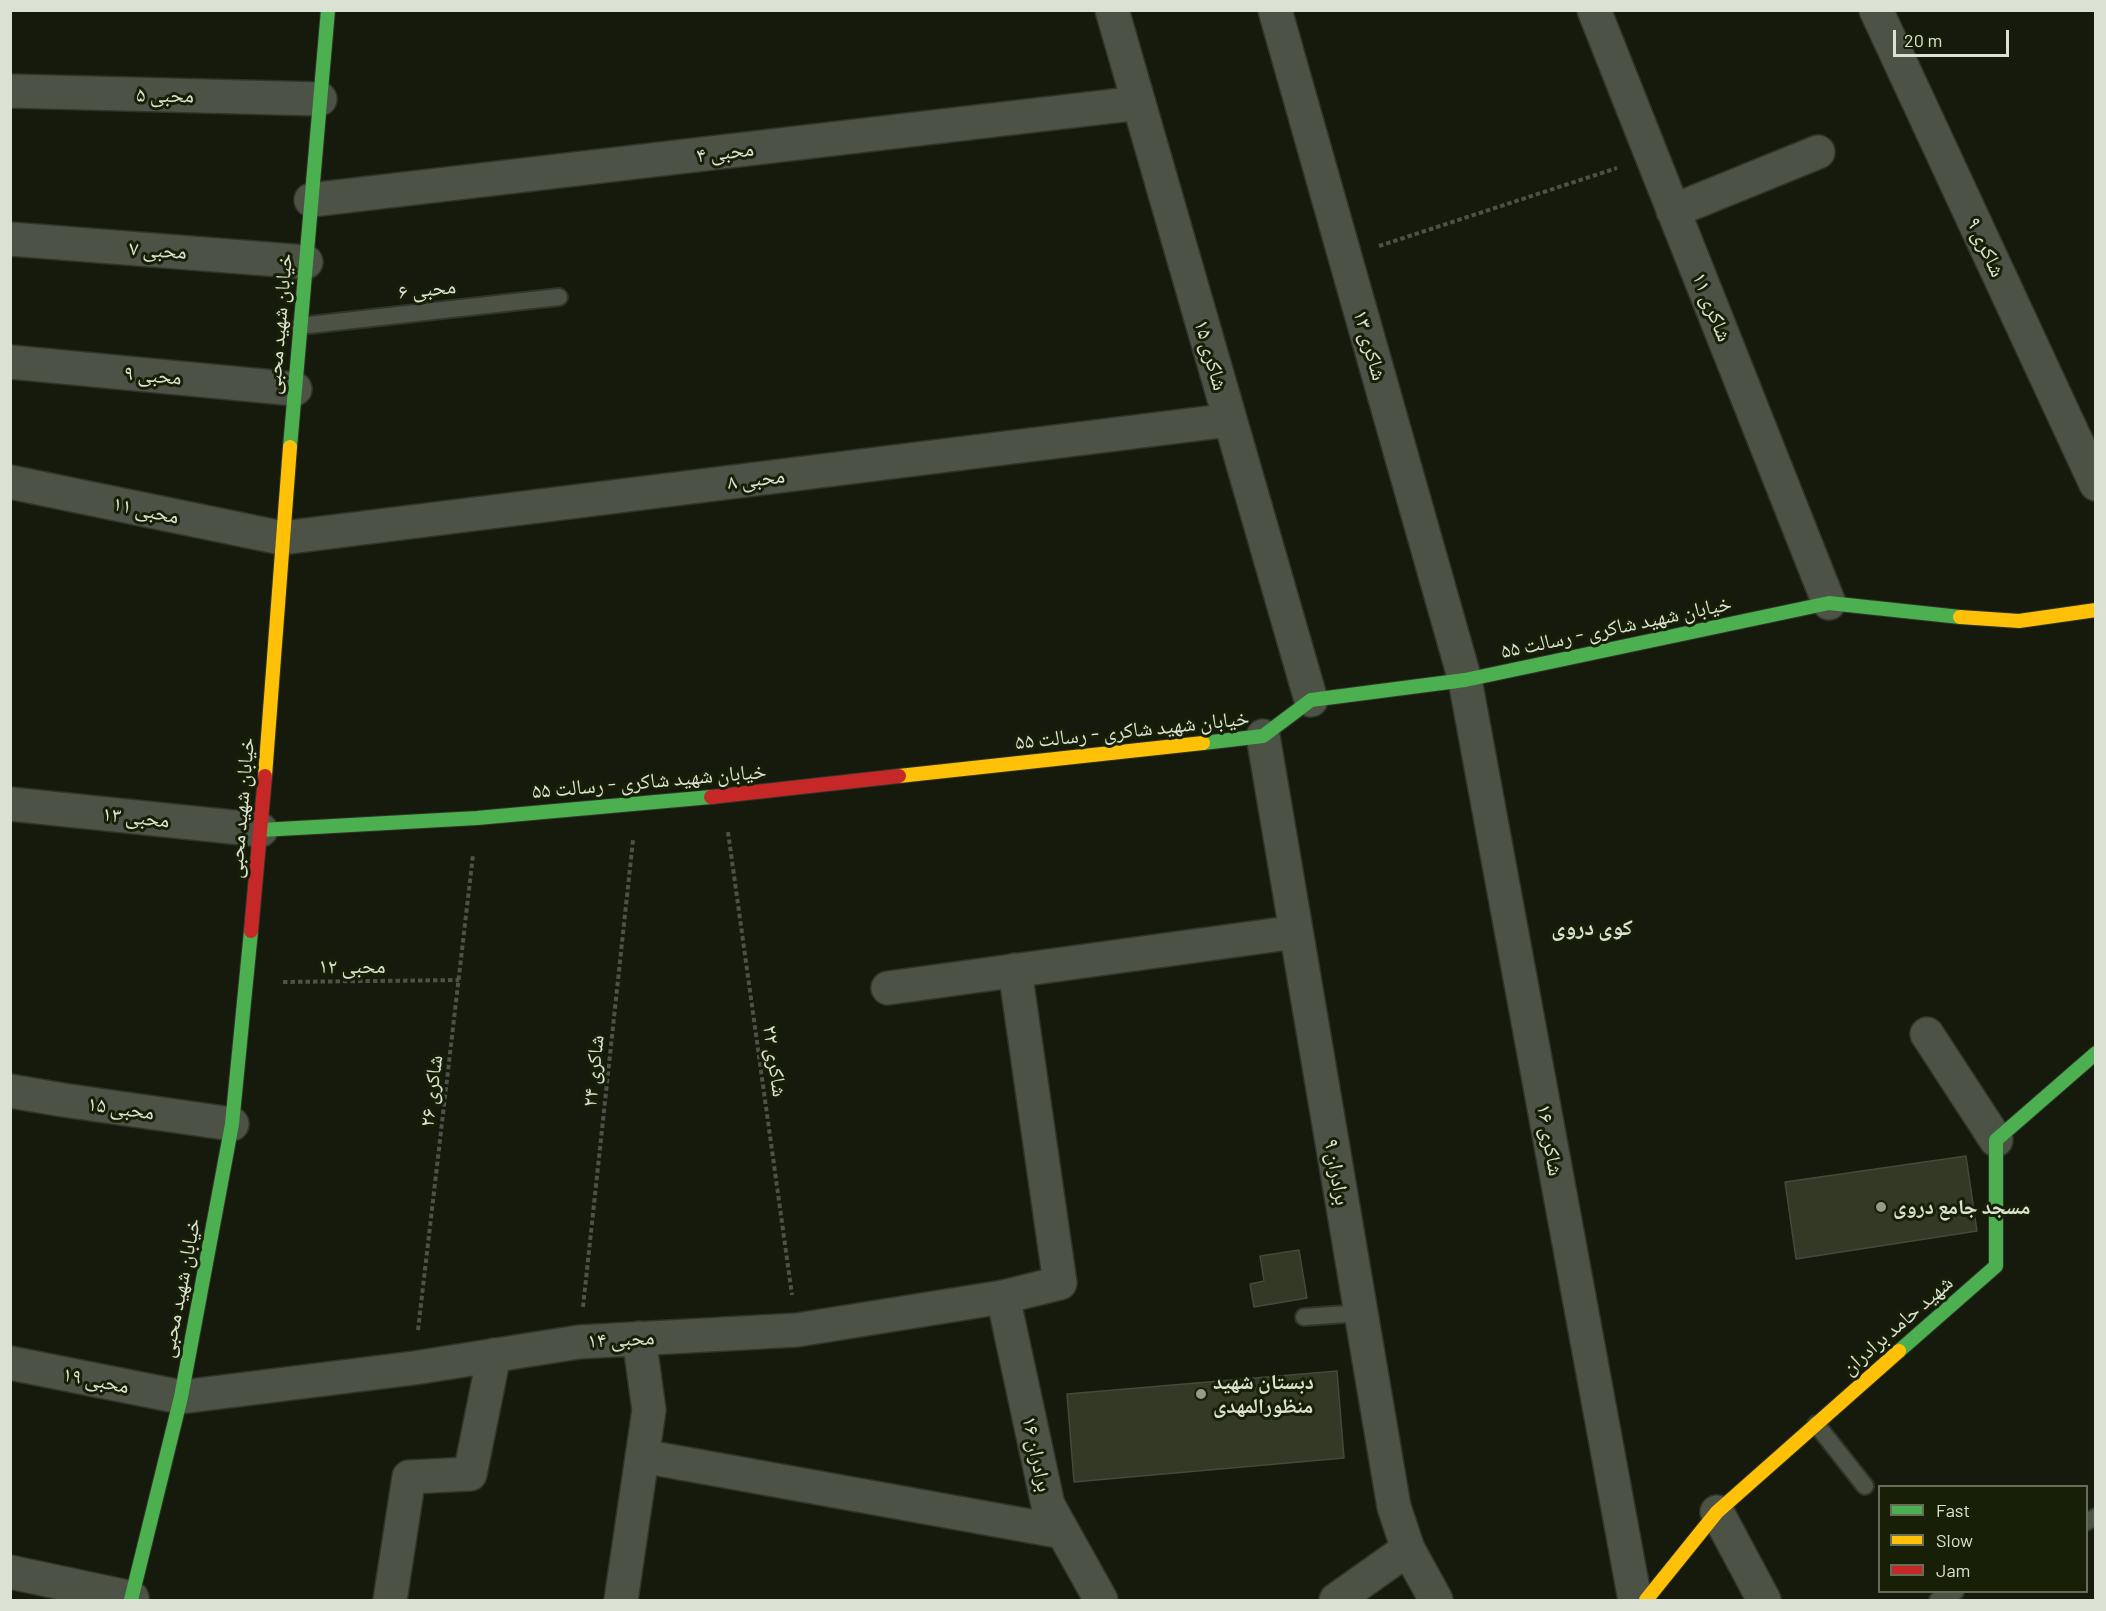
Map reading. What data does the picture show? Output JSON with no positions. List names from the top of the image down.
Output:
{
  "streets": {
    "street": [
      "محبی ۵",
      "محبی ۴",
      "شاکری ۹",
      "محبی ۷",
      "شاکری ۱۱",
      "خیابان شهید محبی",
      "شاکری ۱۳",
      "شاکری ۱۵",
      "محبی ۹",
      "محبی ۸",
      "محبی ۱۱",
      "خیابان شهید شاکری - رسالت ۵۵",
      "محبی ۱۳",
      "محبی ۱۵",
      "شاکری ۱۶",
      "برادران ۹",
      "شهید حامد برادران",
      "محبی ۱۴",
      "محبی ۱۹",
      "برادران ۱۶"
    ],
    "lane": ["محبی ۶"],
    "path": [
      "محبی ۱۲",
      "شاکری ۲۲",
      "شاکری ۲۴",
      "شاکری ۲۶"
    ]
  },
  "crossings": [
    ["محبی ۵", "خیابان شهید محبی"],
    ["محبی ۴", "خیابان شهید محبی"],
    ["محبی ۴", "شاکری ۱۵"],
    ["محبی ۷", "خیابان شهید محبی"],
    ["محبی ۶", "خیابان شهید محبی"],
    ["شاکری ۱۱", "خیابان شهید شاکری - رسالت ۵۵"],
    ["خیابان شهید محبی", "محبی ۹"],
    ["خیابان شهید محبی", "محبی ۸"],
    ["خیابان شهید محبی", "محبی ۱۱"],
    ["خیابان شهید محبی", "خیابان شهید شاکری - رسالت ۵۵"],
    ["خیابان شهید محبی", "محبی ۱۳"],
    ["خیابان شهید محبی", "محبی ۱۲"],
    ["خیابان شهید محبی", "محبی ۱۵"],
    ["خیابان شهید محبی", "محبی ۱۴"],
    ["خیابان شهید محبی", "محبی ۱۹"],
    ["شاکری ۱۳", "خیابان شهید شاکری - رسالت ۵۵"],
    ["شاکری ۱۳", "شاکری ۱۶"],
    ["شاکری ۱۵", "محبی ۸"],
    ["شاکری ۱۵", "خیابان شهید شاکری - رسالت ۵۵"],
    ["محبی ۸", "محبی ۱۱"],
    ["خیابان شهید شاکری - رسالت ۵۵", "محبی ۱۳"],
    ["خیابان شهید شاکری - رسالت ۵۵", "شاکری ۲۲"],
    ["خیابان شهید شاکری - رسالت ۵۵", "شاکری ۲۴"],
    ["خیابان شهید شاکری - رسالت ۵۵", "شاکری ۲۶"],
    ["خیابان شهید شاکری - رسالت ۵۵", "شاکری ۱۶"],
    ["خیابان شهید شاکری - رسالت ۵۵", "برادران ۹"],
    ["محبی ۱۲", "شاکری ۲۶"],
    ["شاکری ۲۲", "محبی ۱۴"],
    ["شاکری ۲۴", "محبی ۱۴"],
    ["شاکری ۲۶", "محبی ۱۴"],
    ["محبی ۱۴", "محبی ۱۹"],
    ["محبی ۱۴", "برادران ۱۶"]
  ],
  "districts": ["کوی دروی"],
  "places": ["مسجد جامع دروی", "دبستان شهید منظورالمهدی"],
  "legend": ["Fast", "Slow", "Jam"],
  "scale_bar": "20 m"
}
